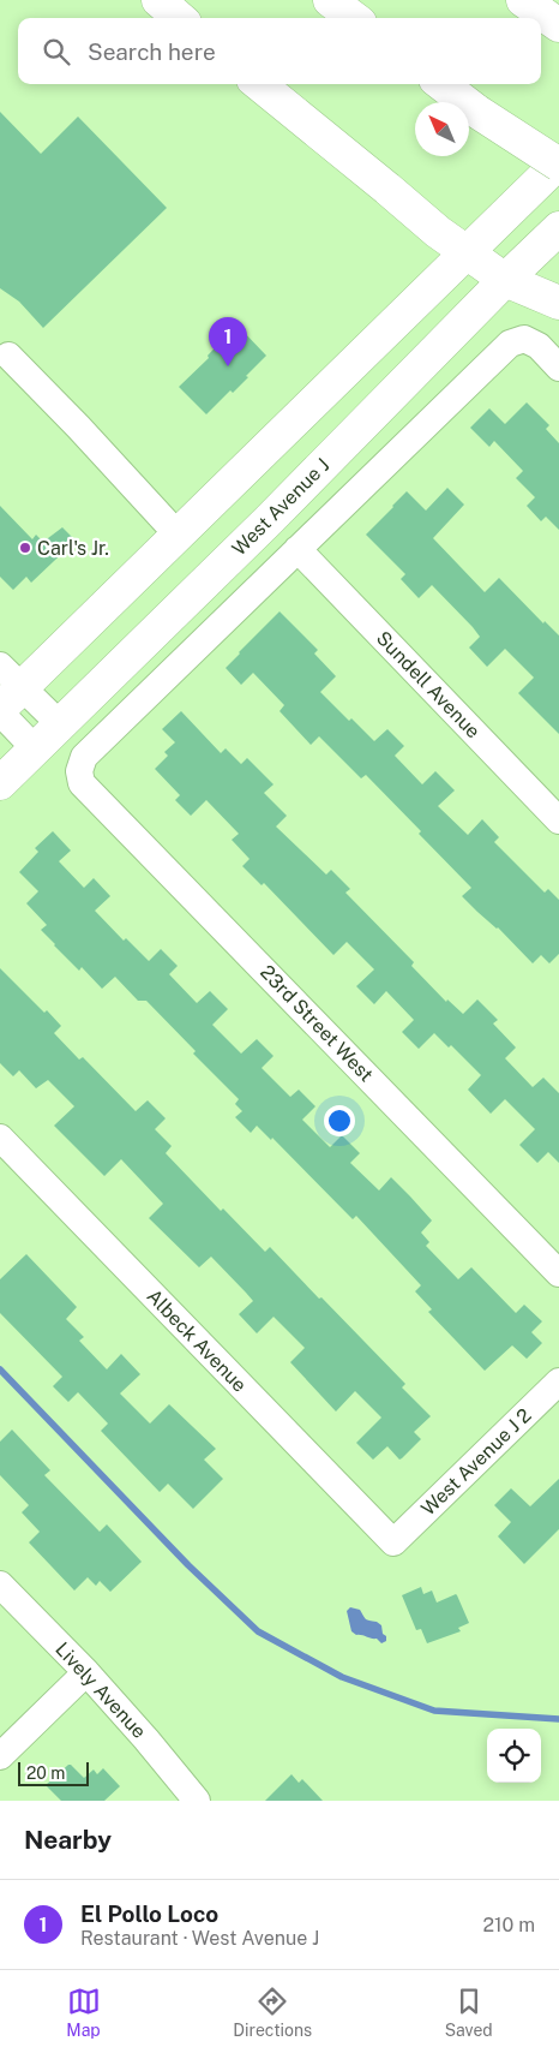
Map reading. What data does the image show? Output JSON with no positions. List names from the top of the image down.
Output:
{
  "streets": {
    "main road": ["West Avenue J"],
    "street": [
      "Sundell Avenue",
      "23rd Street West",
      "Albeck Avenue",
      "West Avenue J 2",
      "Lively Avenue"
    ]
  },
  "crossings": [
    ["Sundell Avenue", "23rd Street West"],
    ["Albeck Avenue", "West Avenue J 2"]
  ],
  "places": ["Carl's Jr."],
  "scale_bar": "20 m",
  "north": "top left",
  "page": {
    "search": "Search here",
    "pins": "1",
    "scale": "20 m",
    "heading": "Nearby",
    "list": [
      {
        "mark": "1",
        "name": "El Pollo Loco",
        "note": "Restaurant · West Avenue J",
        "value": "210 m"
      }
    ],
    "nav": ["Map", "Directions", "Saved"]
  }
}
